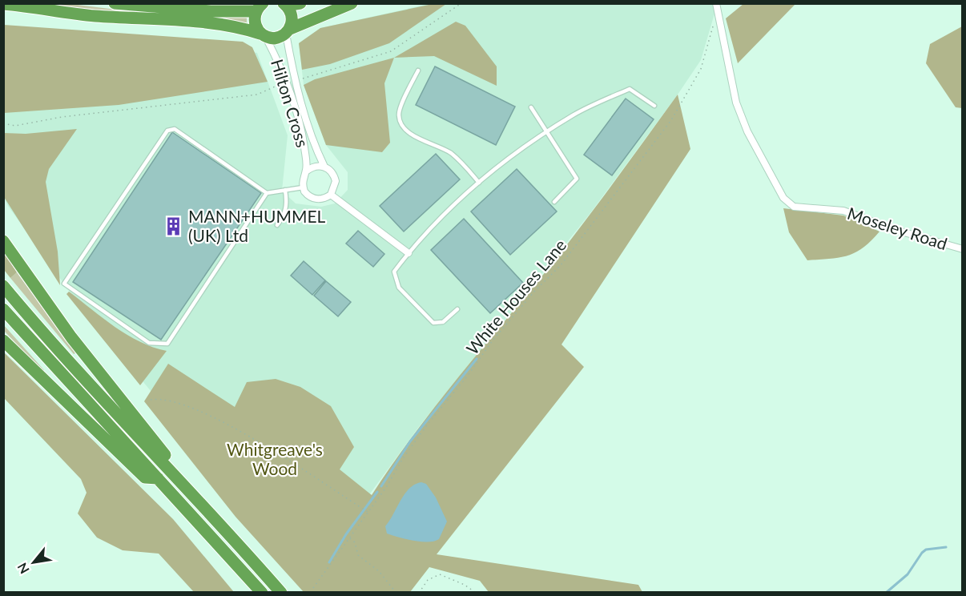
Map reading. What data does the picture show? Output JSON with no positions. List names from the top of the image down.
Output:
{
  "streets": {
    "street": ["Hilton Cross", "Moseley Road"],
    "path": ["White Houses Lane"]
  },
  "crossings": [
    ["Moseley Road", "White Houses Lane"]
  ],
  "parks": ["Whitgreave's Wood"],
  "places": {
    "building": ["MANN+HUMMEL (UK) Ltd"]
  },
  "north": "bottom left"
}
